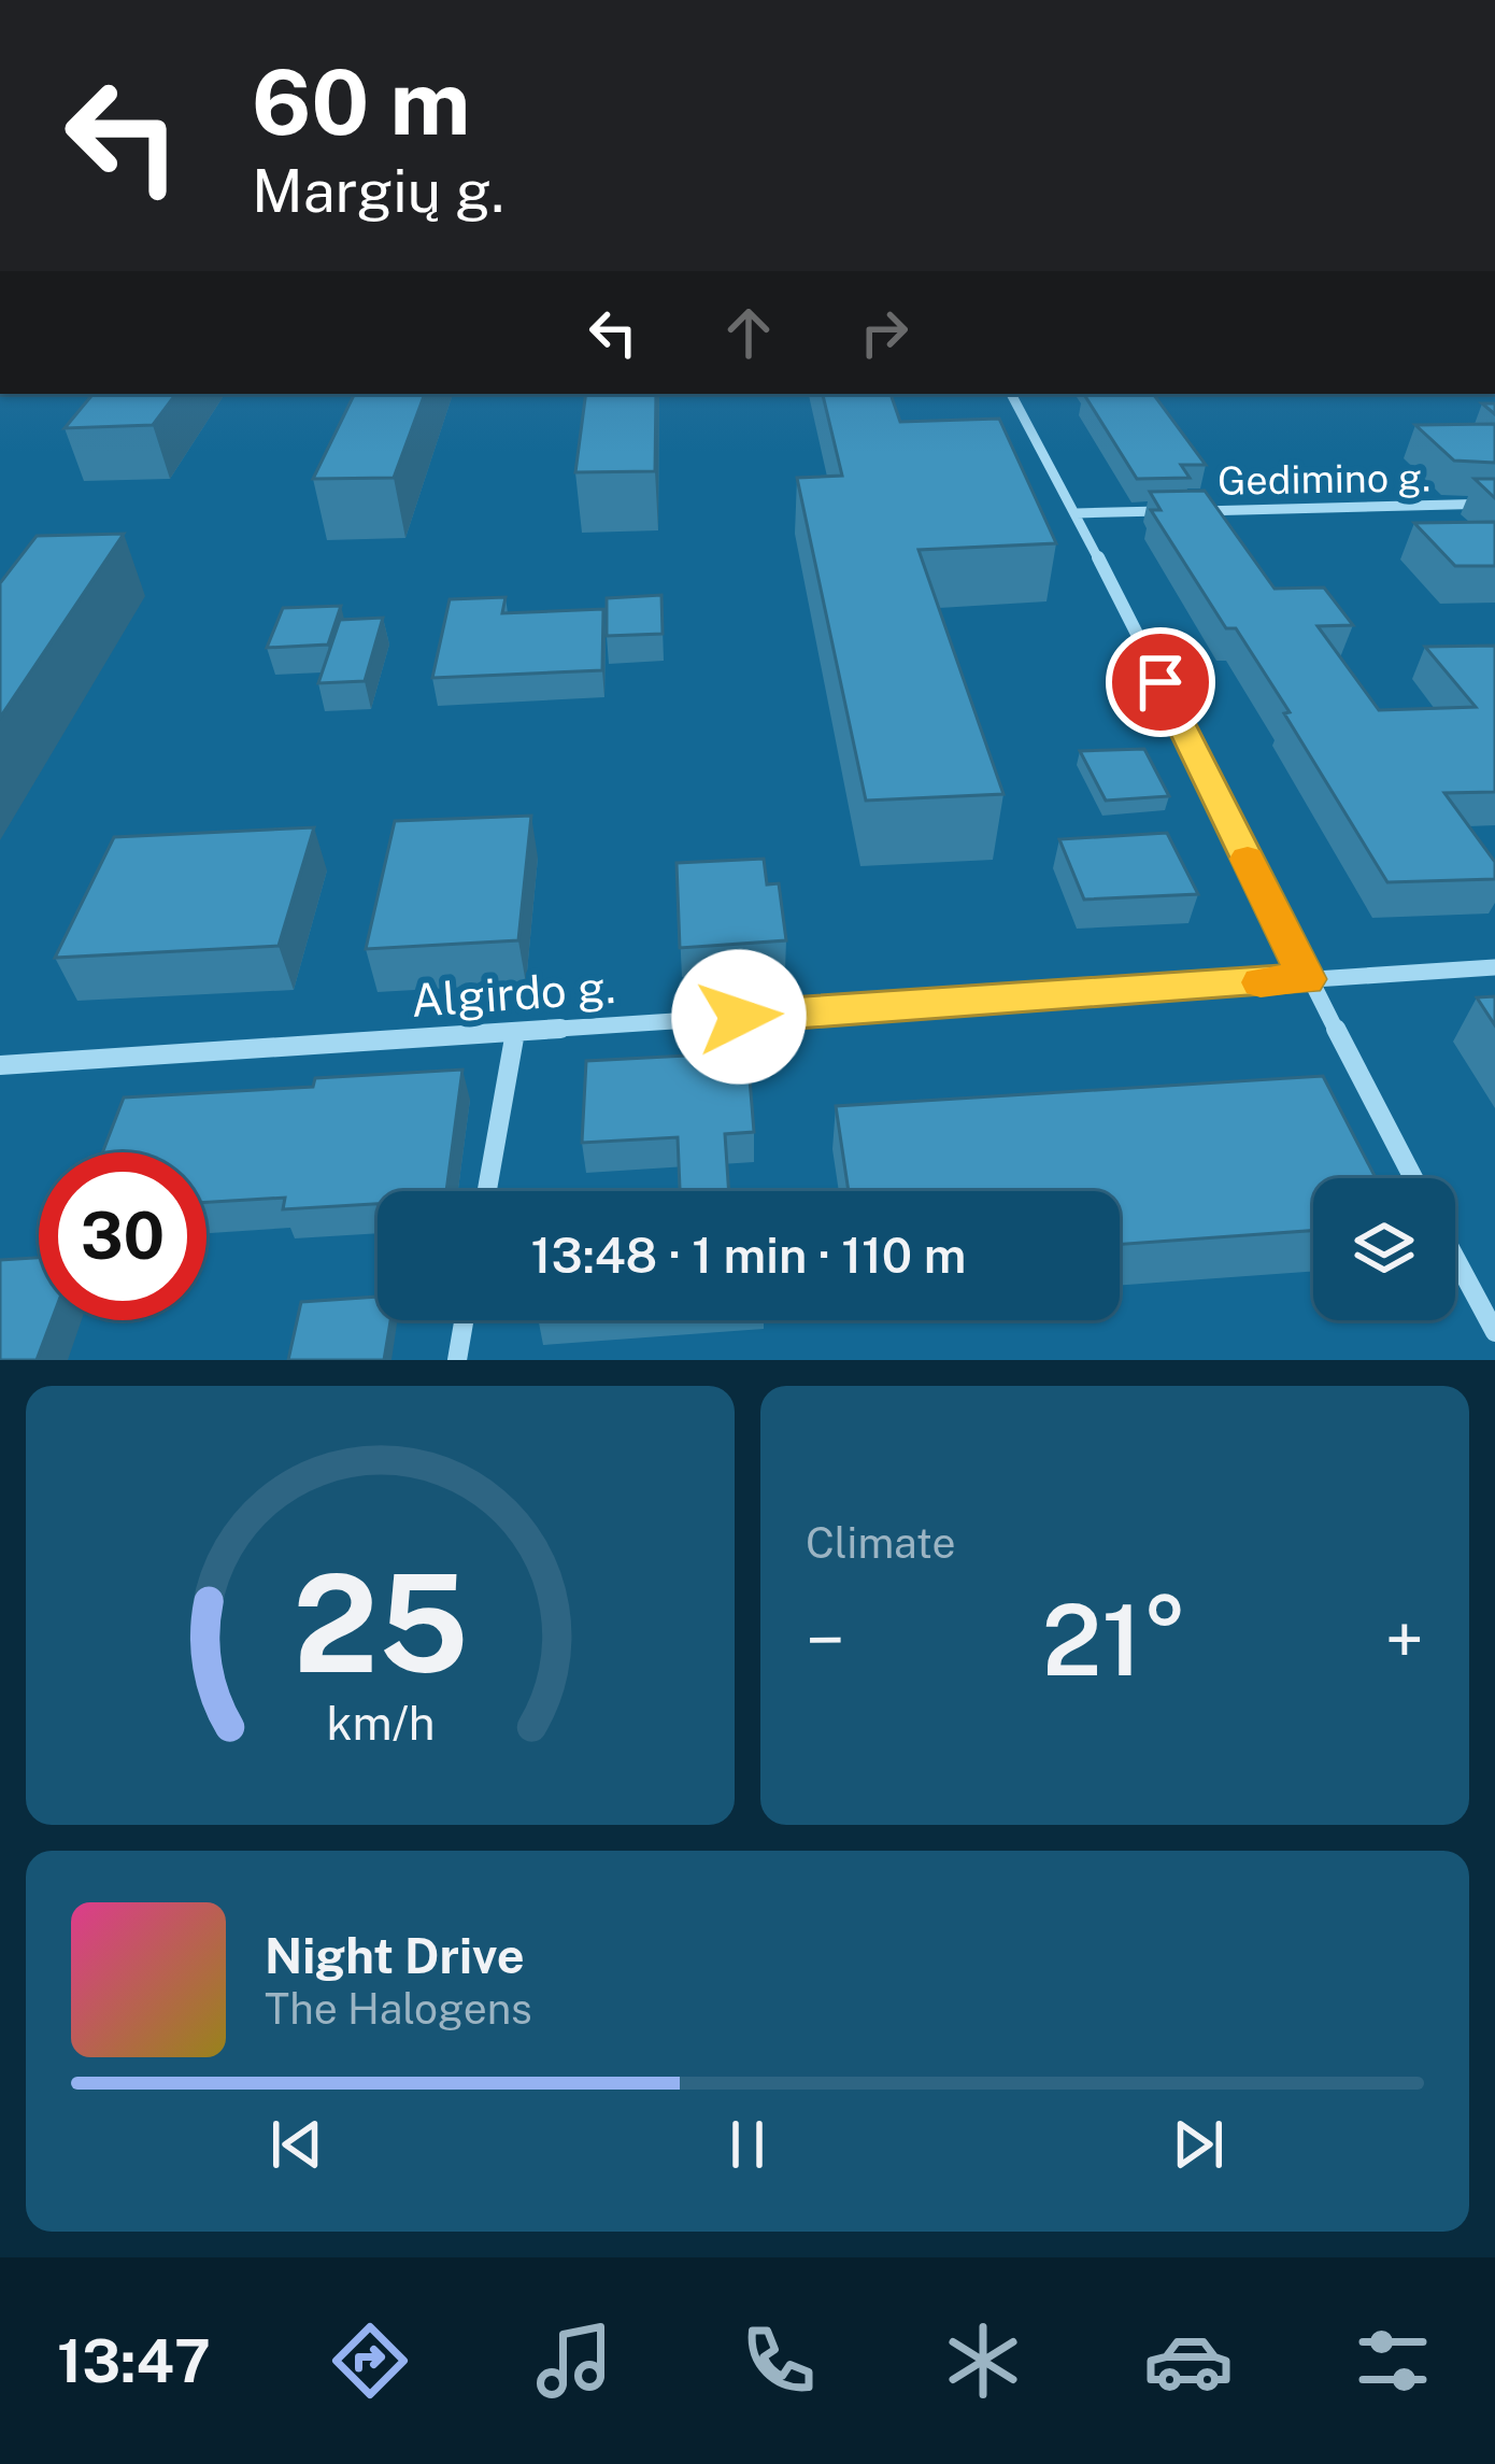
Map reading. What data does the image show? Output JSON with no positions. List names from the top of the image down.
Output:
{
  "streets": {
    "street": ["Gedimino g.", "Algirdo g."]
  },
  "page": {
    "turn": ["60 m", "Margių g."],
    "limit": "30",
    "trip": "13:48 · 1 min · 110 m",
    "tile": "Climate",
    "heat": ["−", "21°", "+"],
    "song": ["Night Drive", "The Halogens"],
    "tabs": "13:47",
    "gauge": ["25", "km/h"]
  }
}
